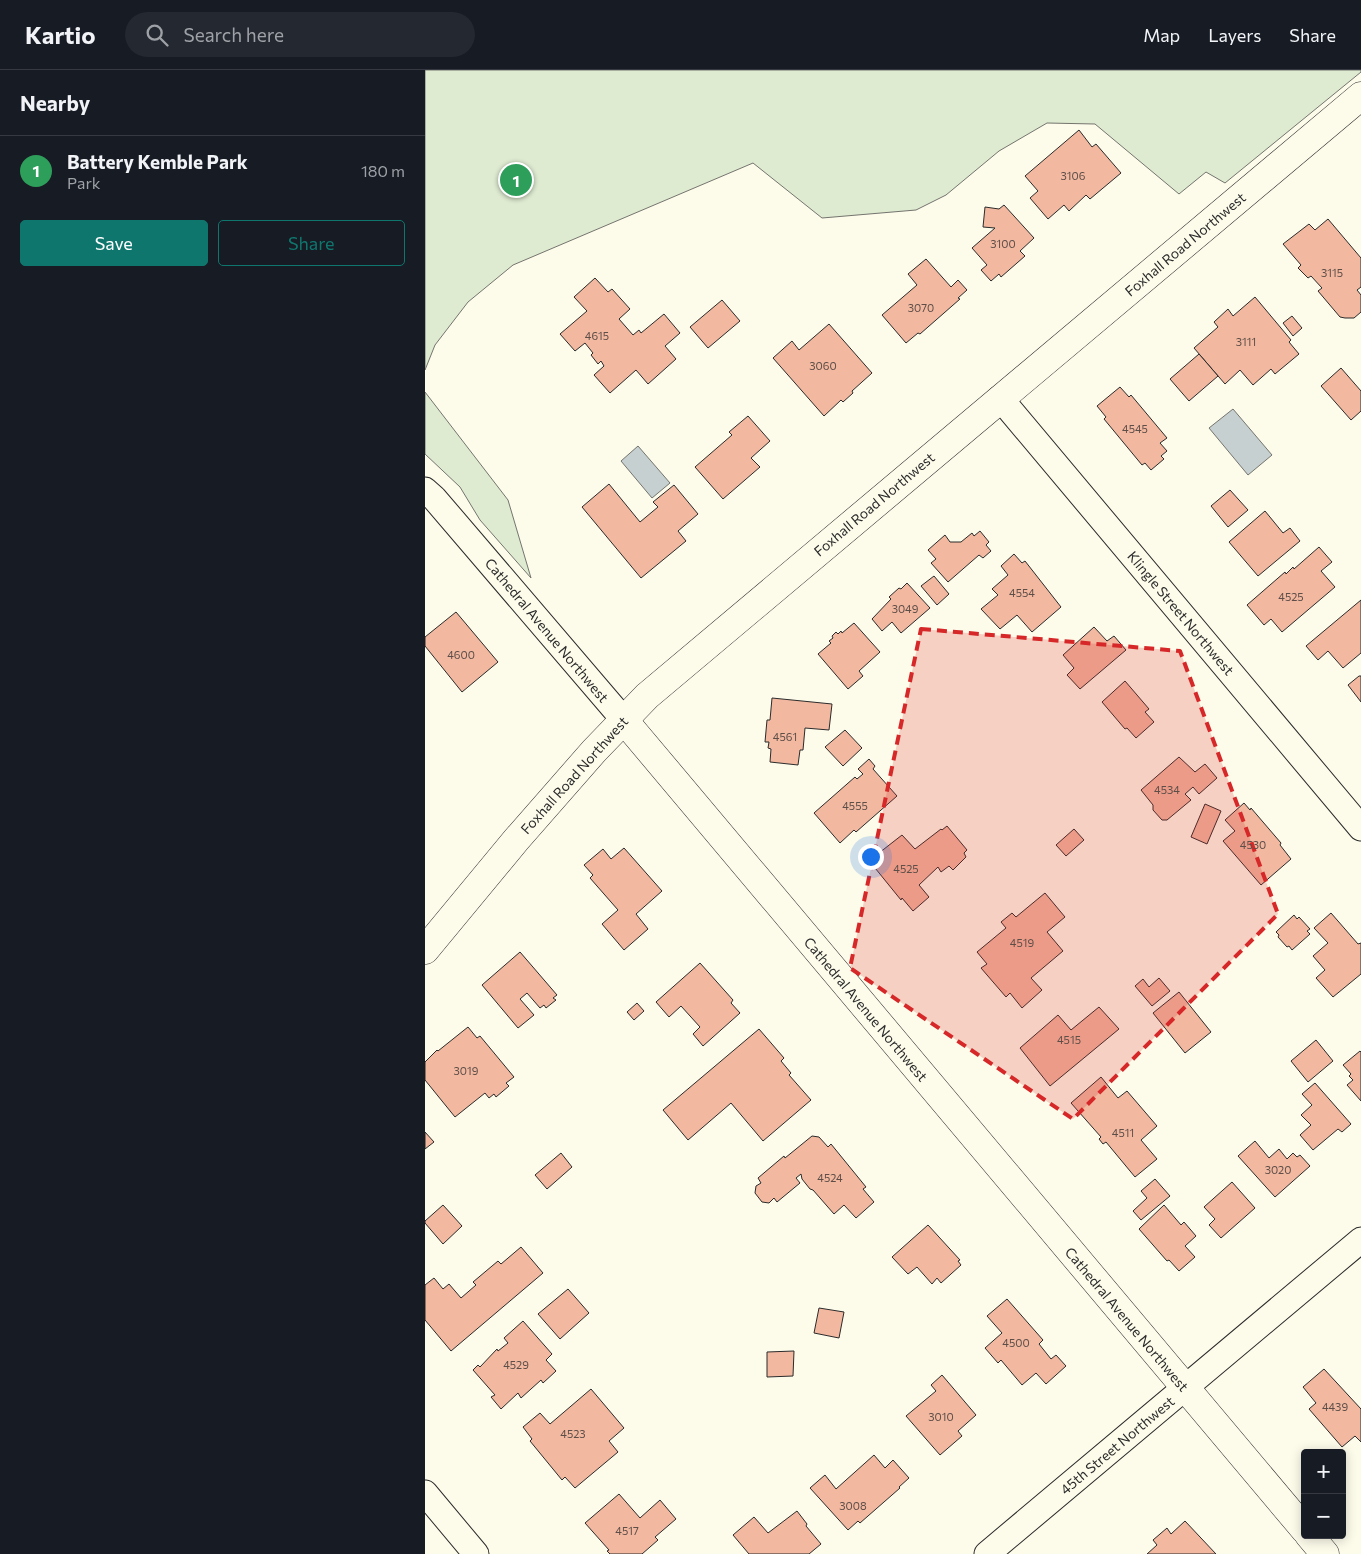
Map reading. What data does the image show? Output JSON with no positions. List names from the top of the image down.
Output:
{
  "streets": {
    "main road": ["Foxhall Road Northwest", "Cathedral Avenue Northwest"],
    "street": ["Klingle Street Northwest", "45th Street Northwest"]
  },
  "crossings": [
    ["Foxhall Road Northwest", "Klingle Street Northwest"],
    ["Foxhall Road Northwest", "Cathedral Avenue Northwest"],
    ["Cathedral Avenue Northwest", "45th Street Northwest"]
  ],
  "house_numbers": [
    "3106",
    "3100",
    "3115",
    "3070",
    "4615",
    "3111",
    "3060",
    "4545",
    "4554",
    "4525",
    "3049",
    "4600",
    "4561",
    "4534",
    "4555",
    "4530",
    "4525",
    "4519",
    "4515",
    "3019",
    "4511",
    "3020",
    "4524",
    "4500",
    "4529",
    "4439",
    "3010",
    "4523",
    "3008",
    "4517"
  ],
  "page": {
    "header": "Kartio",
    "search": "Search here",
    "nav": ["Map", "Layers", "Share"],
    "heading": "Nearby",
    "list": [
      {
        "mark": "1",
        "name": "Battery Kemble Park",
        "note": "Park",
        "value": "180 m"
      }
    ],
    "pins": "1",
    "buttons": ["Save", "Share"],
    "map_buttons": ["+", "−"]
  }
}
